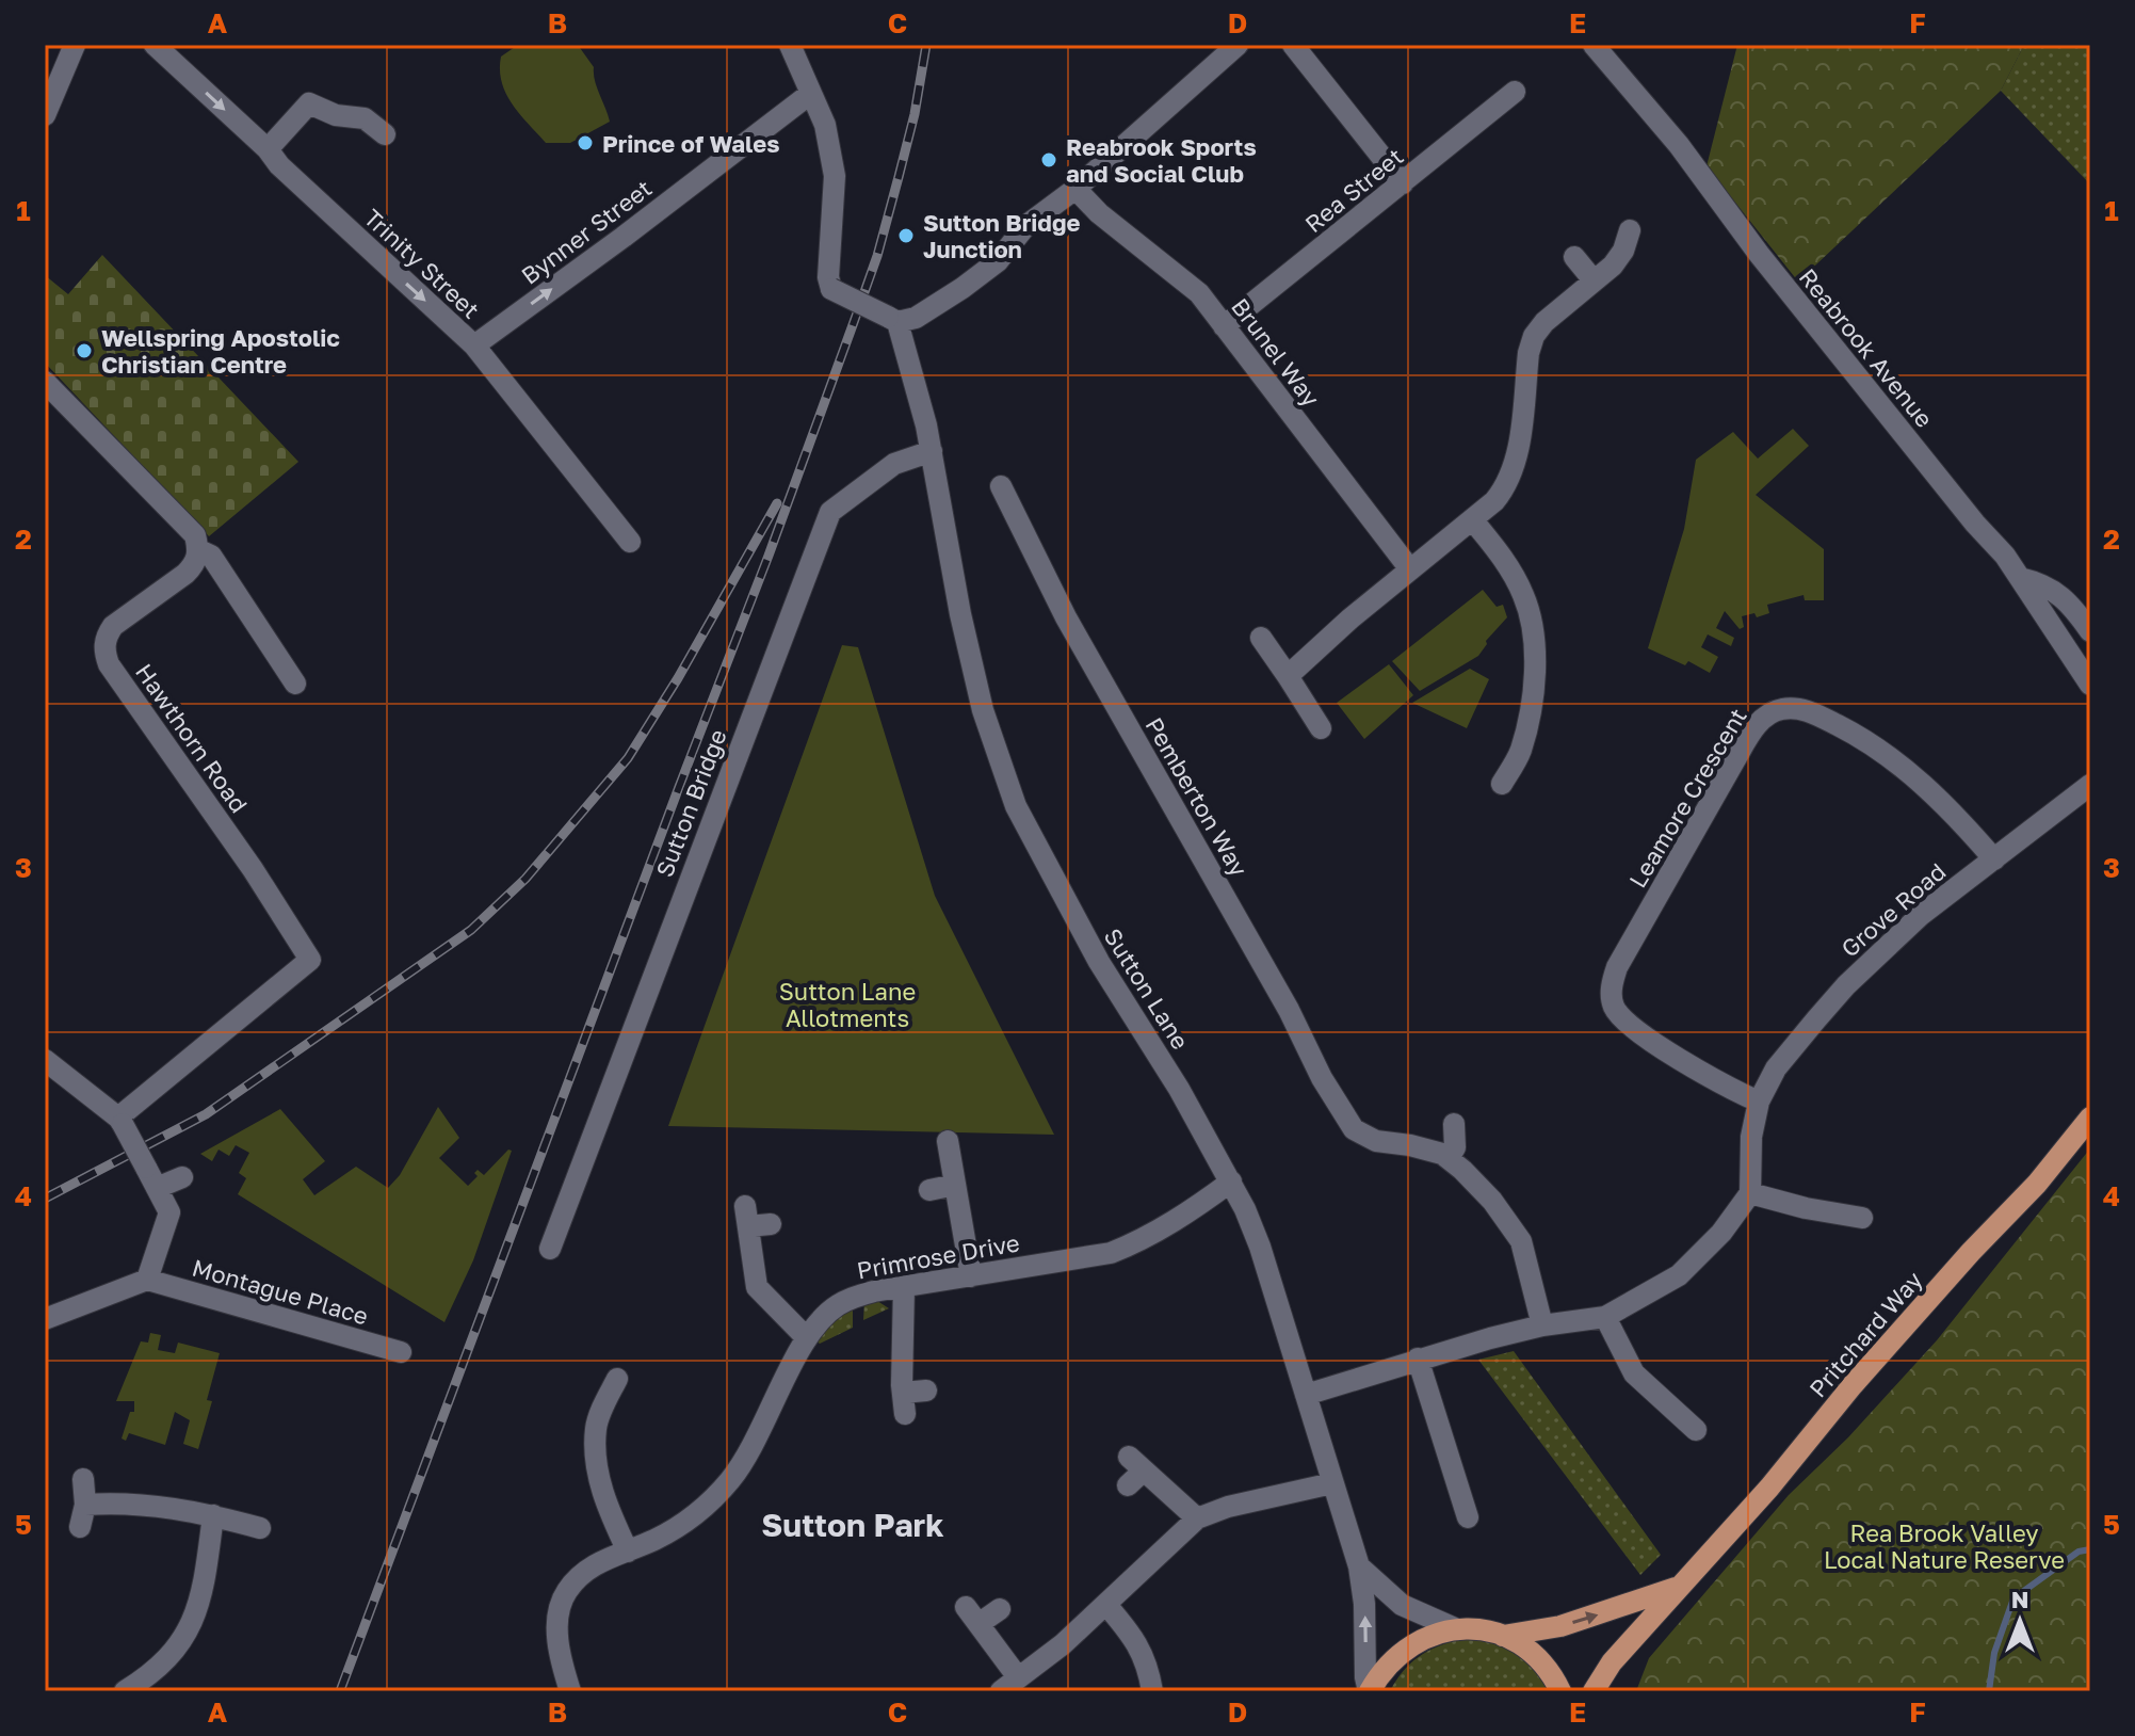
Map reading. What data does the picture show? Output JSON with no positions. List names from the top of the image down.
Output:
{
  "streets": {
    "main road": ["Pritchard Way"],
    "street": [
      "Rea Street",
      "Bynner Street",
      "Trinity Street",
      "Reabrook Avenue",
      "Brunel Way",
      "Hawthorn Road",
      "Pemberton Way",
      "Leamore Crescent",
      "Sutton Bridge",
      "Grove Road",
      "Sutton Lane",
      "Primrose Drive",
      "Montague Place"
    ]
  },
  "crossings": [
    ["Rea Street", "Brunel Way"],
    ["Bynner Street", "Trinity Street"],
    ["Leamore Crescent", "Grove Road"],
    ["Sutton Bridge", "Sutton Lane"],
    ["Sutton Lane", "Primrose Drive"]
  ],
  "one_way": ["Bynner Street", "Trinity Street"],
  "districts": ["Sutton Park"],
  "parks": ["Sutton Lane Allotments", "Rea Brook Valley Local Nature Reserve"],
  "places": [
    "Prince of Wales",
    "Reabrook Sports and Social Club",
    "Sutton Bridge Junction",
    "Wellspring Apostolic Christian Centre"
  ],
  "north": "top",
  "grid": {
    "columns": [
      "A",
      "B",
      "C",
      "D",
      "E",
      "F"
    ],
    "rows": [
      "1",
      "2",
      "3",
      "4",
      "5"
    ]
  }
}
